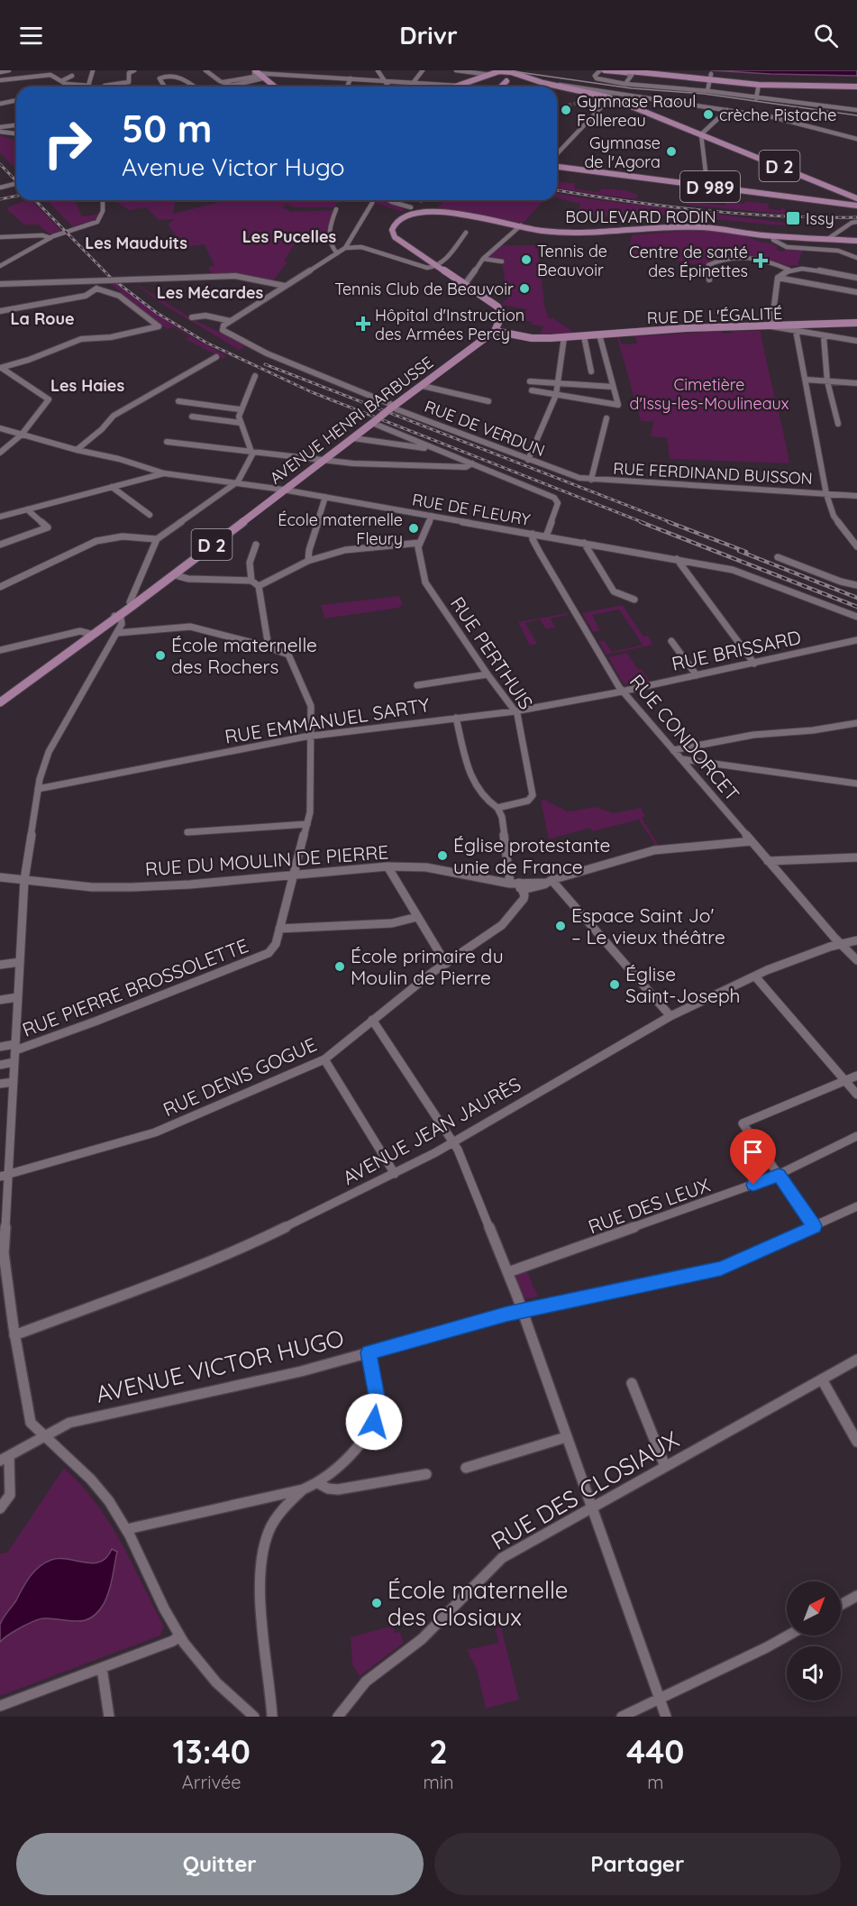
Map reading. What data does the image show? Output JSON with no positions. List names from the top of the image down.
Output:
{
  "streets": {
    "main road": [
      "D 2",
      "D 989",
      "BOULEVARD RODIN",
      "RUE DE L'ÉGALITÉ",
      "AVENUE HENRI BARBUSSE"
    ],
    "street": [
      "RUE DE VERDUN",
      "RUE FERDINAND BUISSON",
      "RUE DE FLEURY",
      "RUE BRISSARD",
      "RUE PERTHUIS",
      "RUE EMMANUEL SARTY",
      "RUE CONDORCET",
      "RUE DU MOULIN DE PIERRE",
      "RUE PIERRE BROSSOLETTE",
      "RUE DENIS GOGUE",
      "AVENUE JEAN JAURÈS",
      "RUE DES LEUX",
      "AVENUE VICTOR HUGO",
      "RUE DES CLOSIAUX"
    ]
  },
  "crossings": [
    ["RUE DE L'ÉGALITÉ", "AVENUE HENRI BARBUSSE"],
    ["AVENUE HENRI BARBUSSE", "RUE DE VERDUN"],
    ["AVENUE HENRI BARBUSSE", "RUE DE FLEURY"],
    ["RUE DE VERDUN", "RUE FERDINAND BUISSON"],
    ["RUE DE FLEURY", "RUE CONDORCET"],
    ["RUE BRISSARD", "RUE EMMANUEL SARTY"],
    ["RUE BRISSARD", "RUE CONDORCET"],
    ["RUE PERTHUIS", "RUE EMMANUEL SARTY"],
    ["RUE EMMANUEL SARTY", "RUE CONDORCET"],
    ["RUE EMMANUEL SARTY", "RUE PIERRE BROSSOLETTE"],
    ["RUE CONDORCET", "AVENUE JEAN JAURÈS"],
    ["RUE DU MOULIN DE PIERRE", "RUE PIERRE BROSSOLETTE"],
    ["RUE DU MOULIN DE PIERRE", "RUE DENIS GOGUE"]
  ],
  "districts": [
    "Les Pucelles",
    "Les Mauduits",
    "Les Mécardes",
    "La Roue",
    "Les Haies"
  ],
  "parks": ["Cimetière d'Issy-les-Moulineaux"],
  "places": {
    "other": [
      "Gymnase Raoul Follereau",
      "crèche Pistache",
      "Gymnase de l'Agora",
      "Tennis de Beauvoir",
      "Tennis Club de Beauvoir",
      "École maternelle Fleury",
      "École maternelle des Rochers",
      "Église protestante unie de France",
      "Espace Saint Jo' – Le vieux théâtre",
      "École primaire du Moulin de Pierre",
      "Église Saint-Joseph",
      "École maternelle des Closiaux"
    ],
    "transit": ["Issy"],
    "health": ["Centre de santé des Épinettes", "Hôpital d'Instruction des Armées Percy"]
  },
  "north": "top right",
  "page": {
    "header": "Drivr",
    "turn": ["50 m", "Avenue Victor Hugo"],
    "eta": [
      "13:40",
      "Arrivée",
      "2",
      "min",
      "440",
      "m"
    ],
    "buttons": ["Quitter", "Partager"]
  }
}
